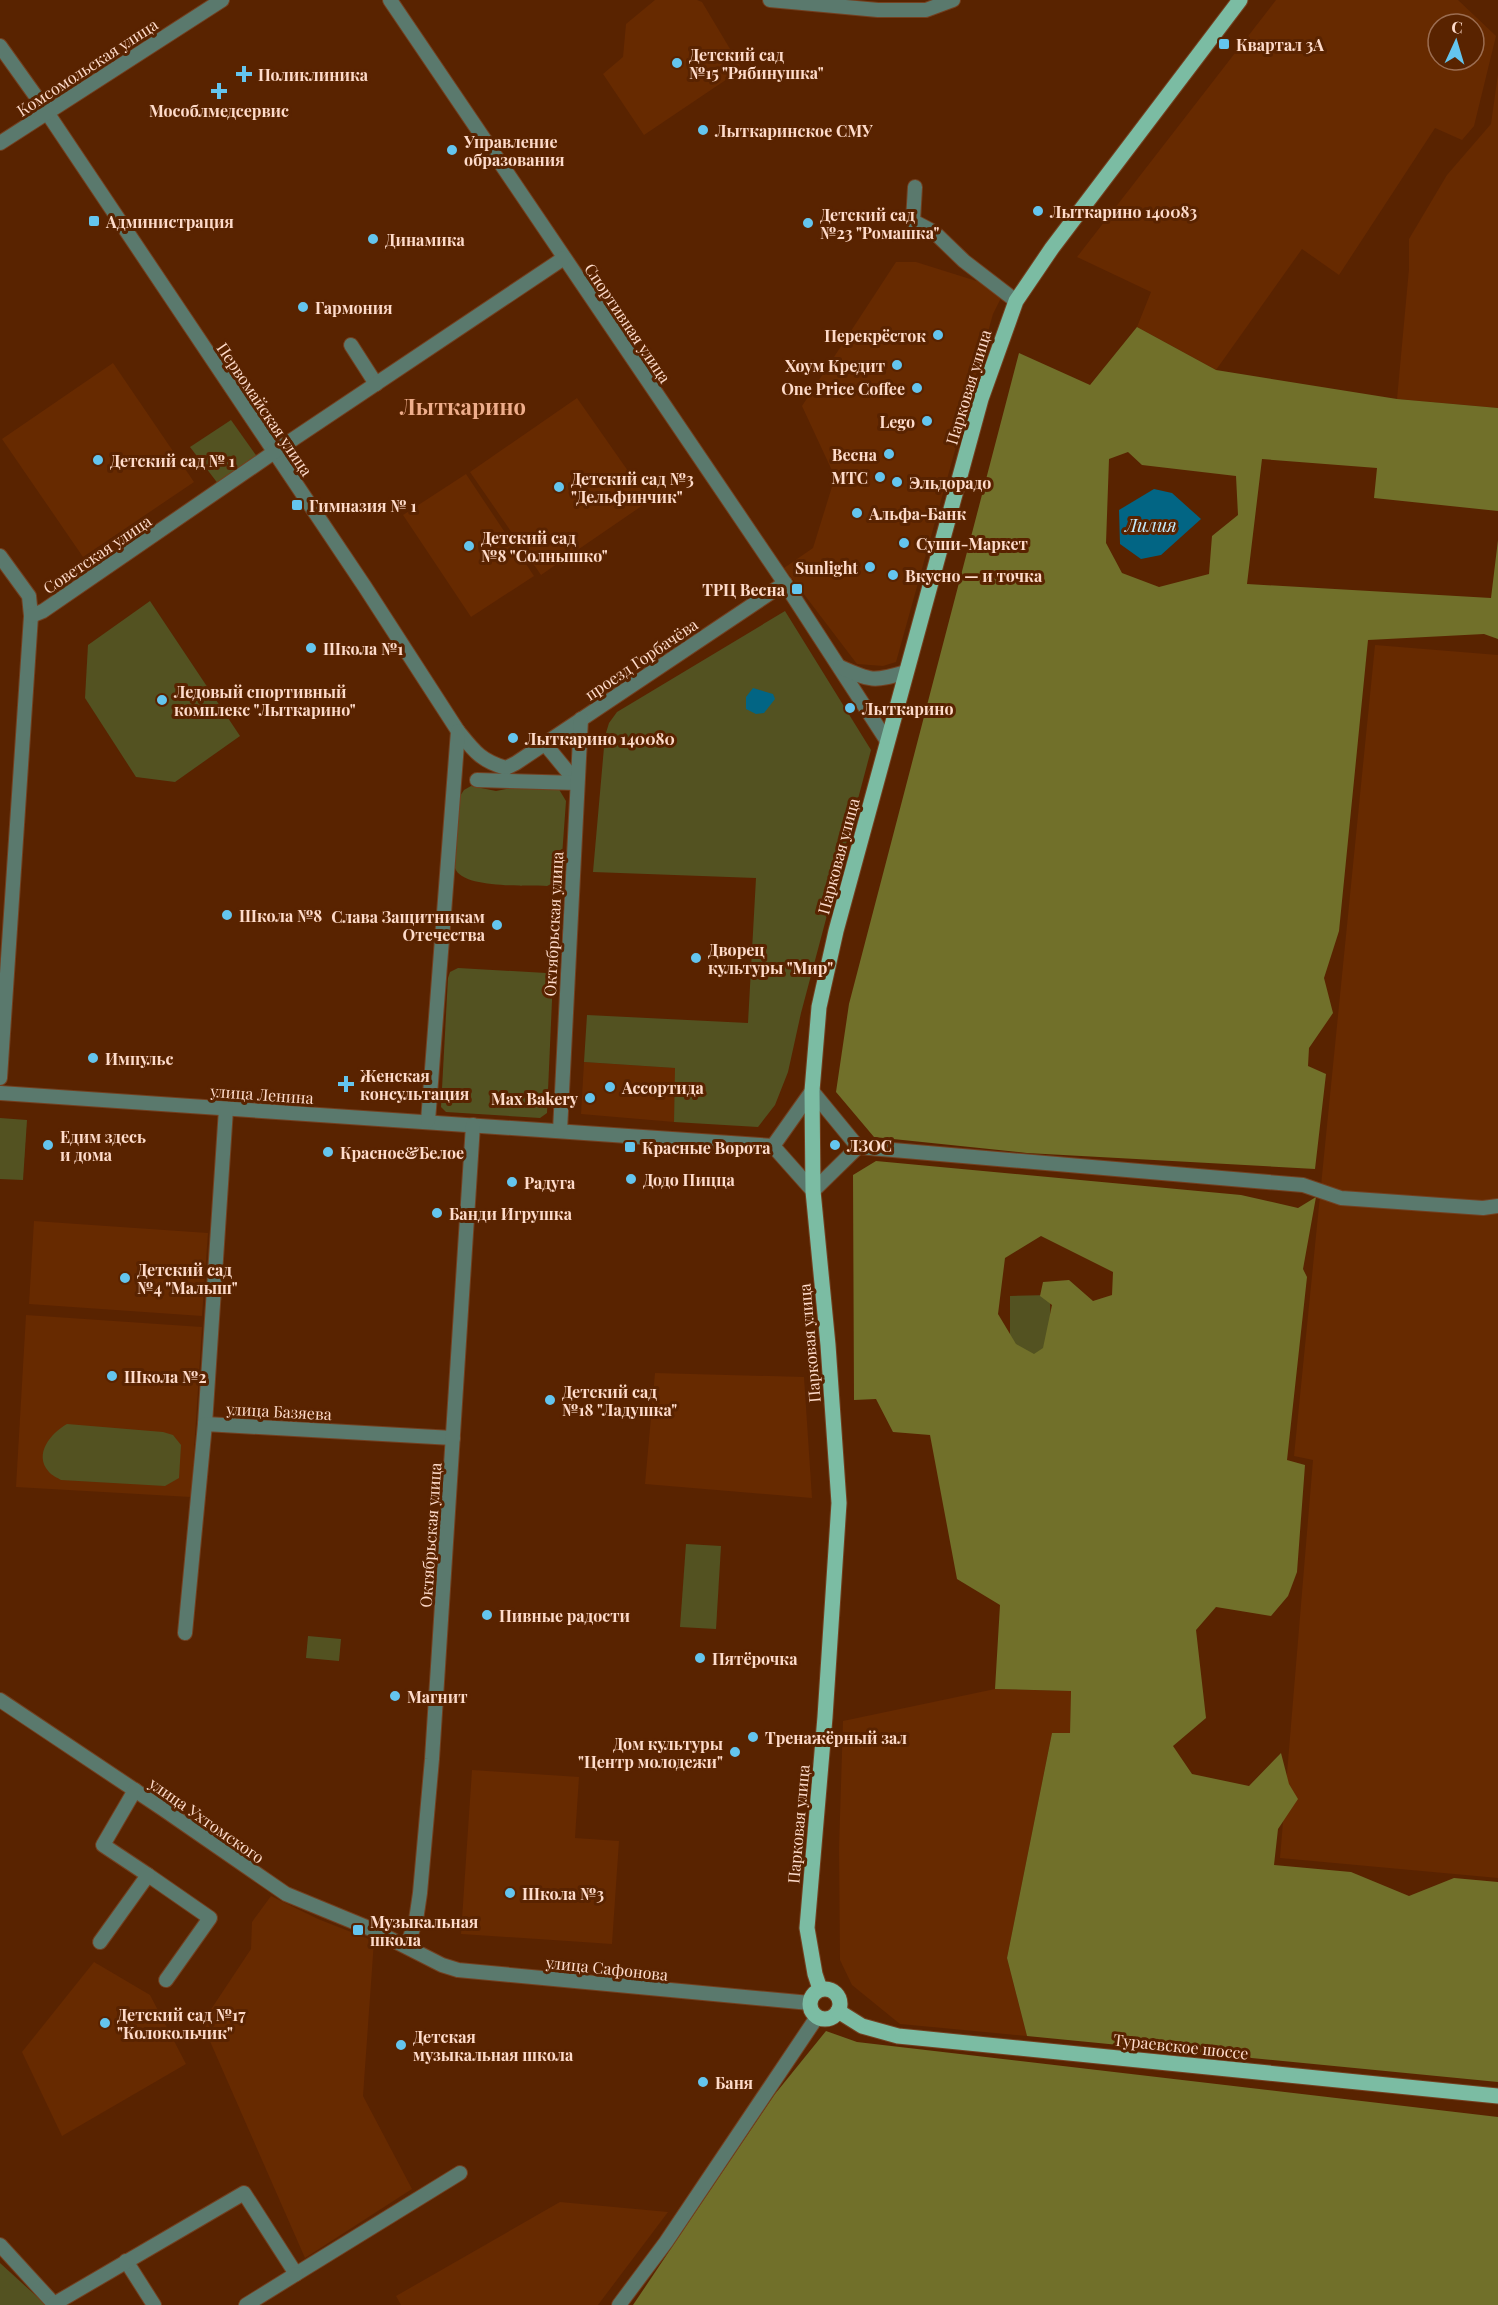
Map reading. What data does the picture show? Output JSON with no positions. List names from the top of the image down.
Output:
{
  "streets": {
    "main road": ["Парковая улица", "Тураевское шоссе"],
    "street": [
      "Комсомольская улица",
      "Спортивная улица",
      "Первомайская улица",
      "Советская улица",
      "проезд Горбачёва",
      "Октябрьская улица",
      "улица Ленина",
      "улица Базяева",
      "улица Ухтомского",
      "улица Сафонова"
    ]
  },
  "crossings": [
    ["Комсомольская улица", "Первомайская улица"],
    ["Спортивная улица", "Парковая улица"],
    ["Спортивная улица", "Советская улица"],
    ["Спортивная улица", "проезд Горбачёва"],
    ["Парковая улица", "улица Сафонова"],
    ["Парковая улица", "Тураевское шоссе"],
    ["Первомайская улица", "Советская улица"],
    ["Первомайская улица", "проезд Горбачёва"],
    ["проезд Горбачёва", "Октябрьская улица"],
    ["Октябрьская улица", "улица Ленина"],
    ["Октябрьская улица", "улица Базяева"],
    ["Октябрьская улица", "улица Ухтомского"],
    ["Октябрьская улица", "улица Сафонова"],
    ["улица Ухтомского", "улица Сафонова"],
    ["улица Сафонова", "Тураевское шоссе"]
  ],
  "districts": ["Лыткарино"],
  "water": ["Лилия"],
  "places": {
    "transit": [
      "Квартал 3А",
      "Администрация",
      "Гимназия № 1",
      "ТРЦ Весна",
      "Красные Ворота",
      "Музыкальная школа"
    ],
    "other": [
      "Детский сад №15 \"Рябинушка\"",
      "Лыткаринское СМУ",
      "Управление образования",
      "Лыткарино 140083",
      "Детский сад №23 \"Ромашка\"",
      "Динамика",
      "Гармония",
      "Перекрёсток",
      "Хоум Кредит",
      "One Price Coffee",
      "Lego",
      "Весна",
      "Детский сад № 1",
      "МТС",
      "Эльдорадо",
      "Детский сад №3 \"Дельфинчик\"",
      "Альфа-Банк",
      "Суши-Маркет",
      "Детский сад №8 \"Солнышко\"",
      "Sunlight",
      "Вкусно — и точка",
      "Школа №1",
      "Ледовый спортивный комплекс \"Лыткарино\"",
      "Лыткарино",
      "Лыткарино 140080",
      "Школа №8",
      "Слава Защитникам Отечества",
      "Дворец культуры \"Мир\"",
      "Импульс",
      "Ассортида",
      "Max Bakery",
      "Едим здесь и дома",
      "ЛЗОС",
      "Красное&Белое",
      "Додо Пицца",
      "Радуга",
      "Банди Игрушка",
      "Детский сад №4 \"Малыш\"",
      "Школа №2",
      "Детский сад №18 \"Ладушка\"",
      "Пивные радости",
      "Пятёрочка",
      "Магнит",
      "Тренажёрный зал",
      "Дом культуры \"Центр молодежи\"",
      "Школа №3",
      "Детский сад №17 \"Колокольчик\"",
      "Детская музыкальная школа",
      "Баня"
    ],
    "health": ["Поликлиника", "Мособлмедсервис", "Женская консультация"]
  },
  "north": "top"
}
